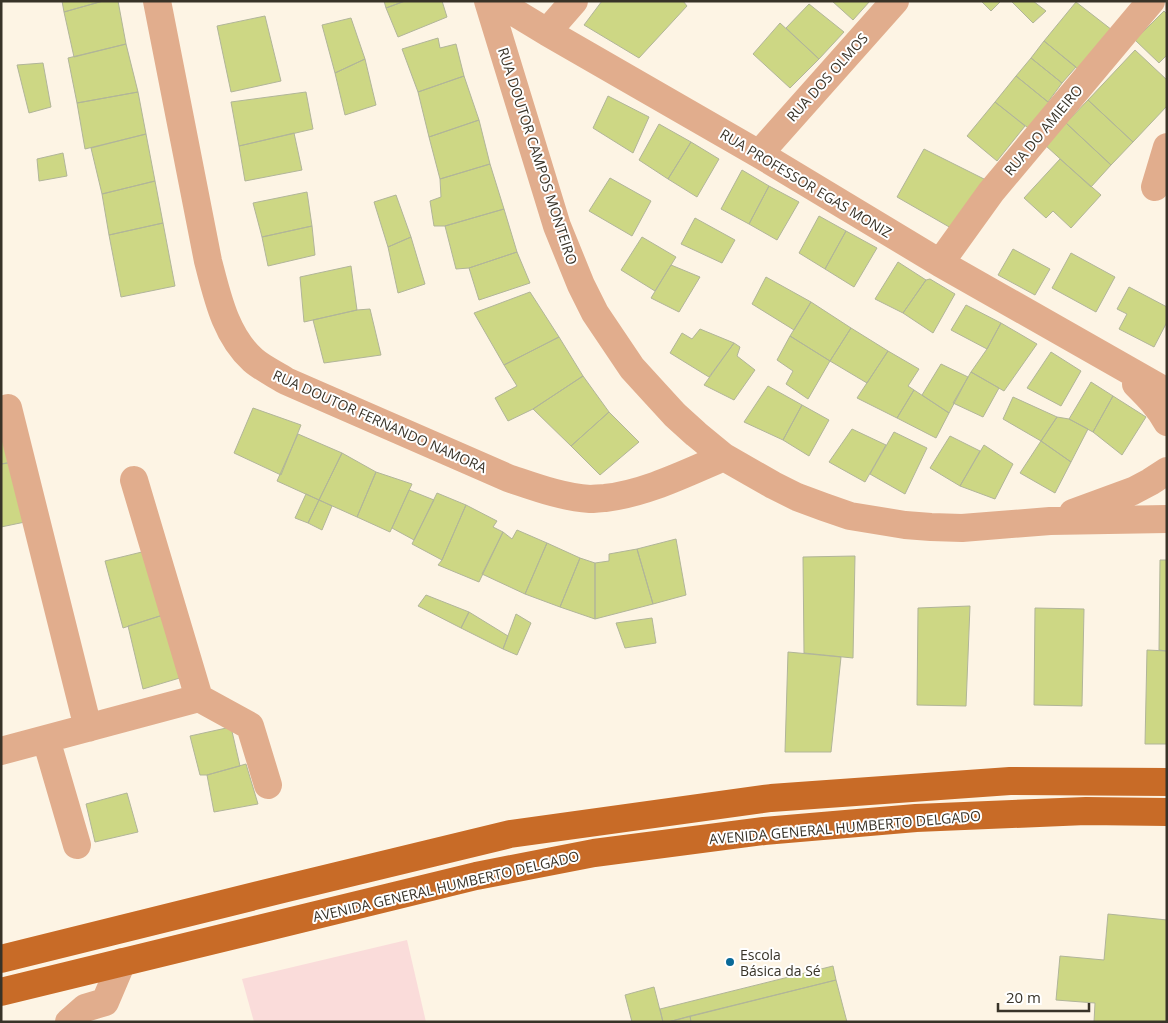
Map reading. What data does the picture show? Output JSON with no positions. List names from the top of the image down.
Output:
{
  "streets": {
    "main road": ["AVENIDA GENERAL HUMBERTO DELGADO"],
    "street": [
      "RUA DOS OLMOS",
      "RUA DO AMIEIRO",
      "RUA DOUTOR CAMPOS MONTEIRO",
      "RUA PROFESSOR EGAS MONIZ",
      "RUA DOUTOR FERNANDO NAMORA"
    ]
  },
  "crossings": [
    ["RUA DOS OLMOS", "RUA PROFESSOR EGAS MONIZ"],
    ["RUA DO AMIEIRO", "RUA PROFESSOR EGAS MONIZ"],
    ["RUA DOUTOR CAMPOS MONTEIRO", "RUA DOUTOR FERNANDO NAMORA"]
  ],
  "places": ["Escola Básica da Sé"],
  "scale_bar": "20 m"
}
